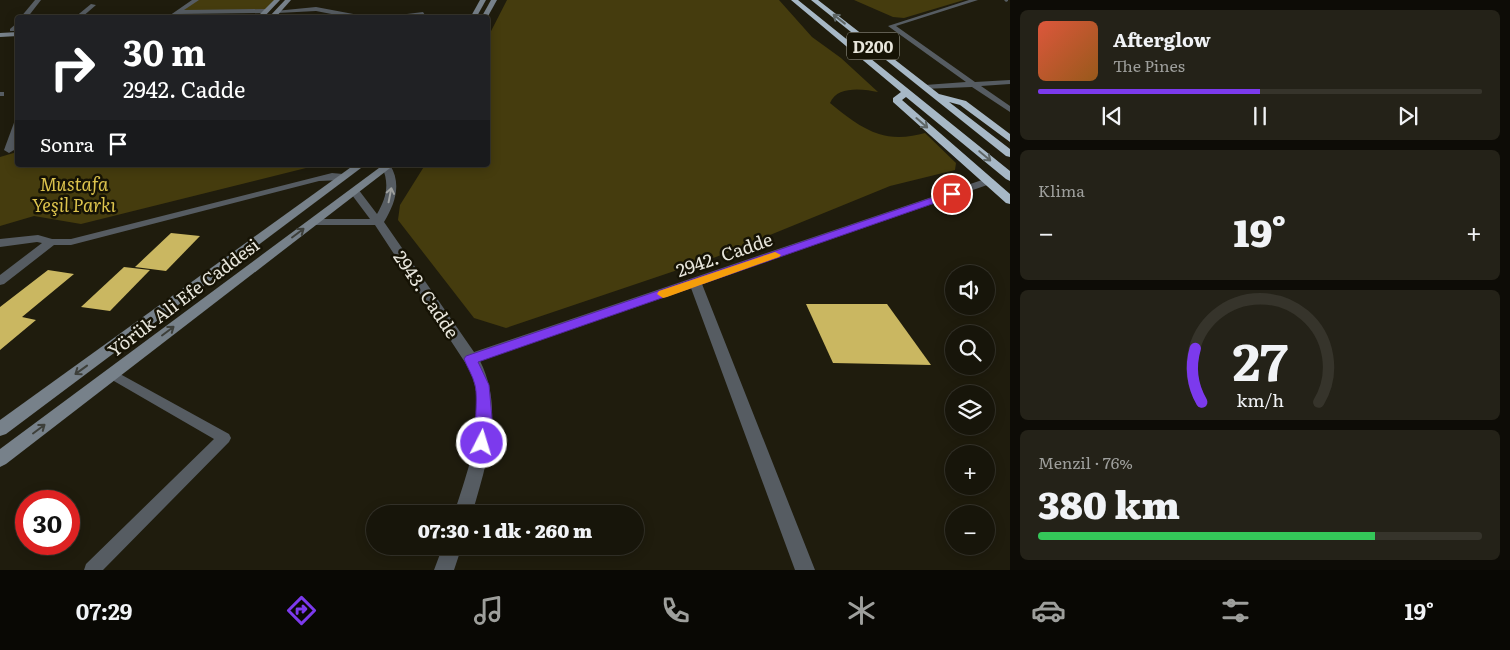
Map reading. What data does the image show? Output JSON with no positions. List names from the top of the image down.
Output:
{
  "streets": {
    "highway": ["D200"],
    "street": ["2942. Cadde", "2943. Cadde", "Yörük Ali Efe Caddesi"]
  },
  "crossings": [
    ["2942. Cadde", "2943. Cadde"],
    ["2943. Cadde", "Yörük Ali Efe Caddesi"]
  ],
  "parks": ["Mustafa Yeşil Parkı"],
  "page": {
    "turn": ["30 m", "2942. Cadde"],
    "song": ["Afterglow", "The Pines"],
    "then": "Sonra",
    "tile": [
      "Klima",
      ["Menzil · 76%", "380 km"]
    ],
    "heat": ["−", "19°", "+"],
    "map_buttons": ["+", "−"],
    "limit": "30",
    "trip": "07:30 · 1 dk · 260 m",
    "tabs": ["07:29", "19°"],
    "gauge": ["27", "km/h"]
  }
}
